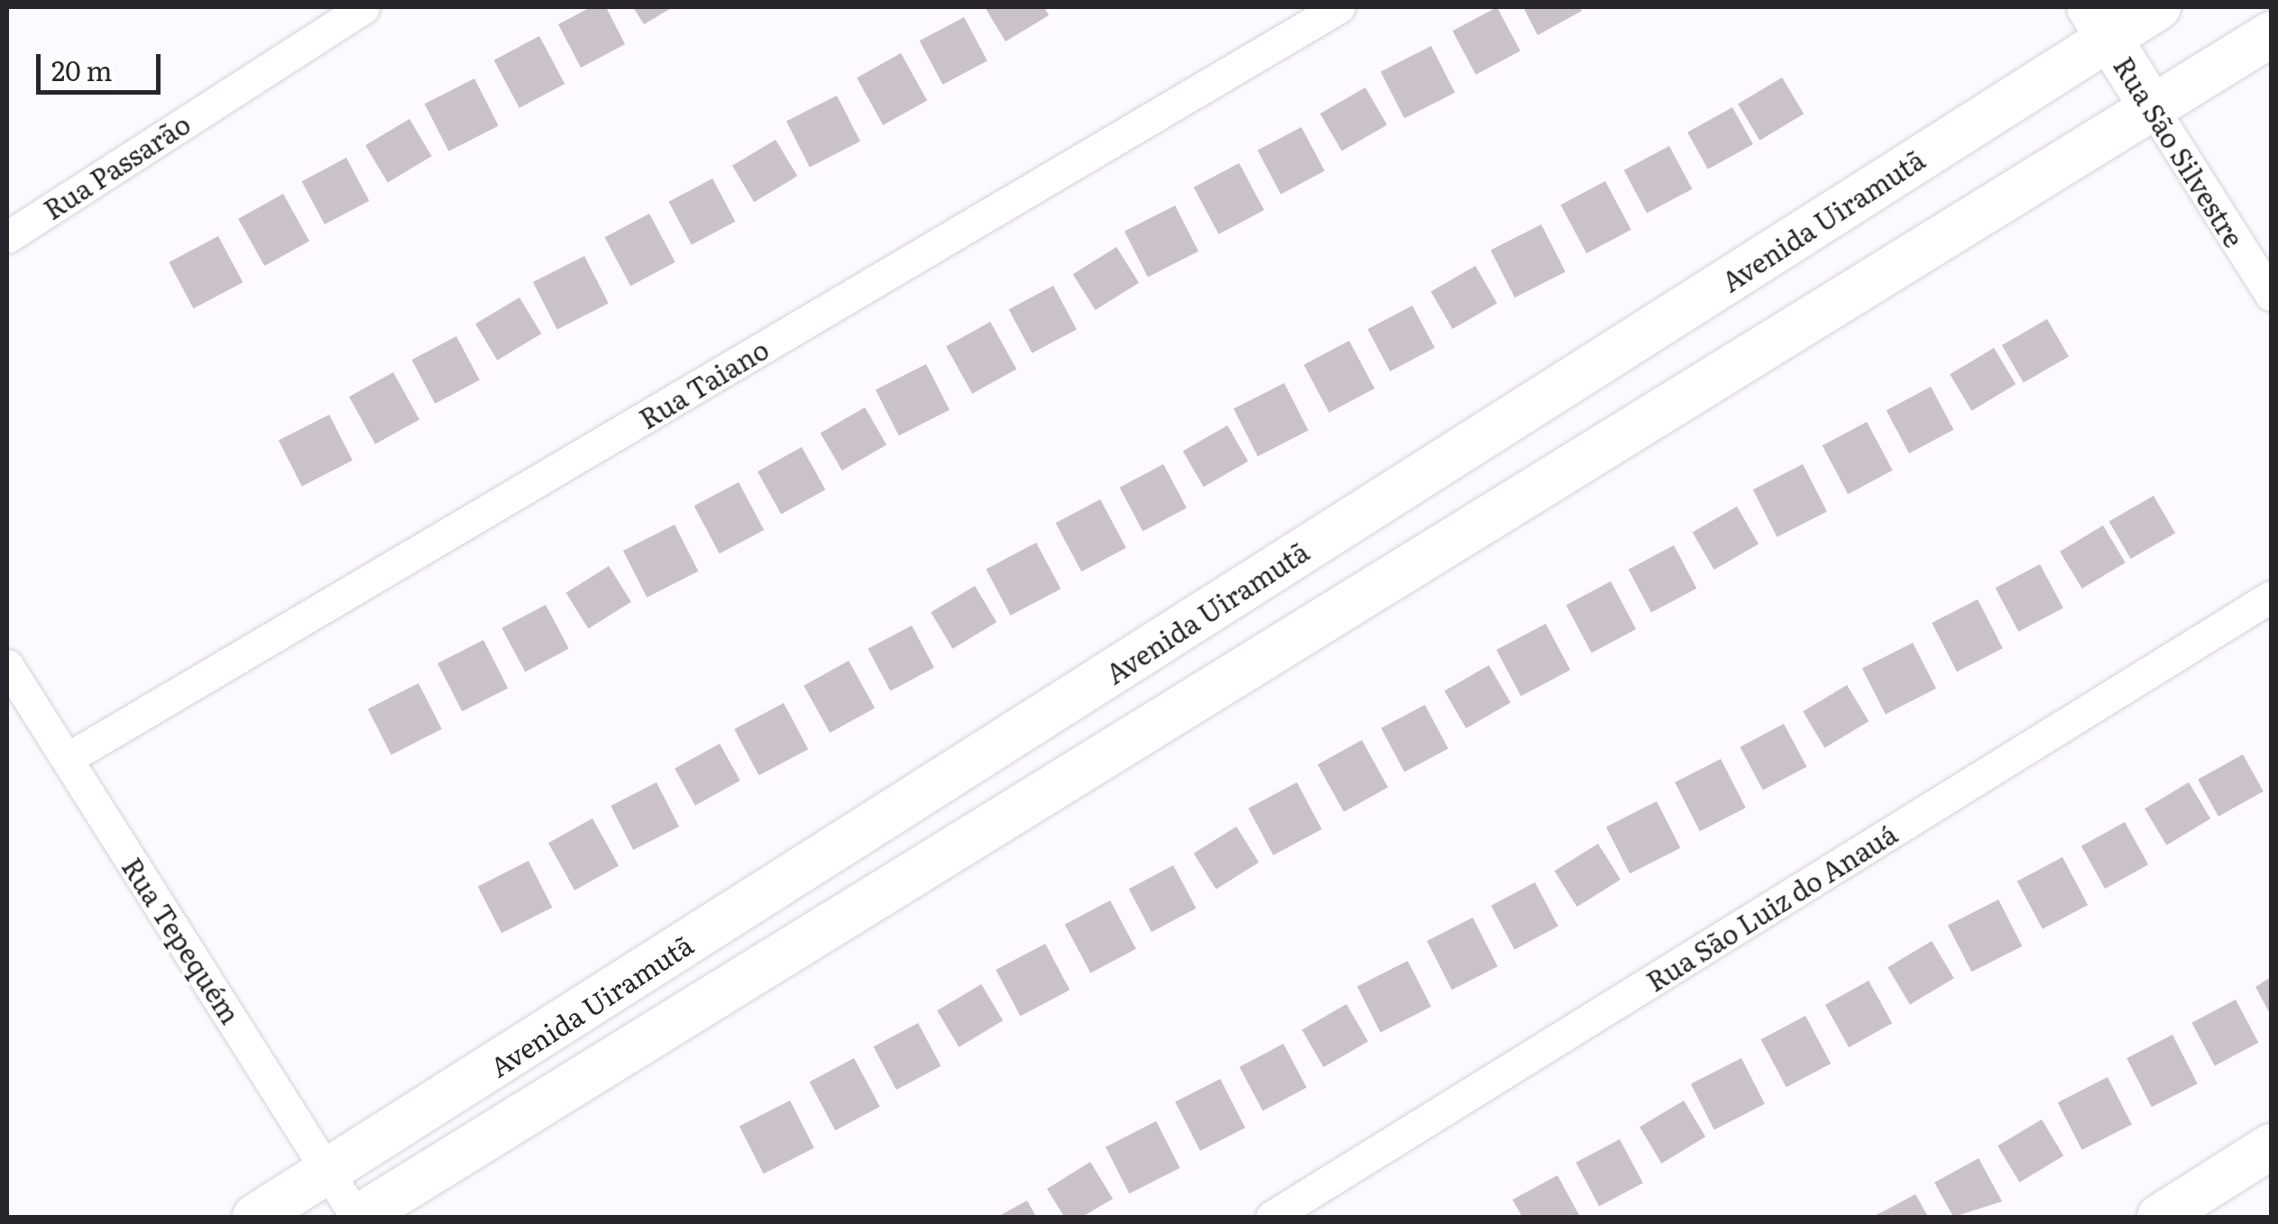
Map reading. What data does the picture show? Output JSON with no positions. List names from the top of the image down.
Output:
{
  "streets": {
    "street": [
      "Rua São Silvestre",
      "Rua Passarão",
      "Avenida Uiramutã",
      "Rua Taiano",
      "Rua São Luiz do Anauá",
      "Rua Tepequém"
    ]
  },
  "crossings": [
    ["Rua São Silvestre", "Avenida Uiramutã"],
    ["Avenida Uiramutã", "Rua Tepequém"],
    ["Rua Taiano", "Rua Tepequém"]
  ],
  "scale_bar": "20 m"
}
